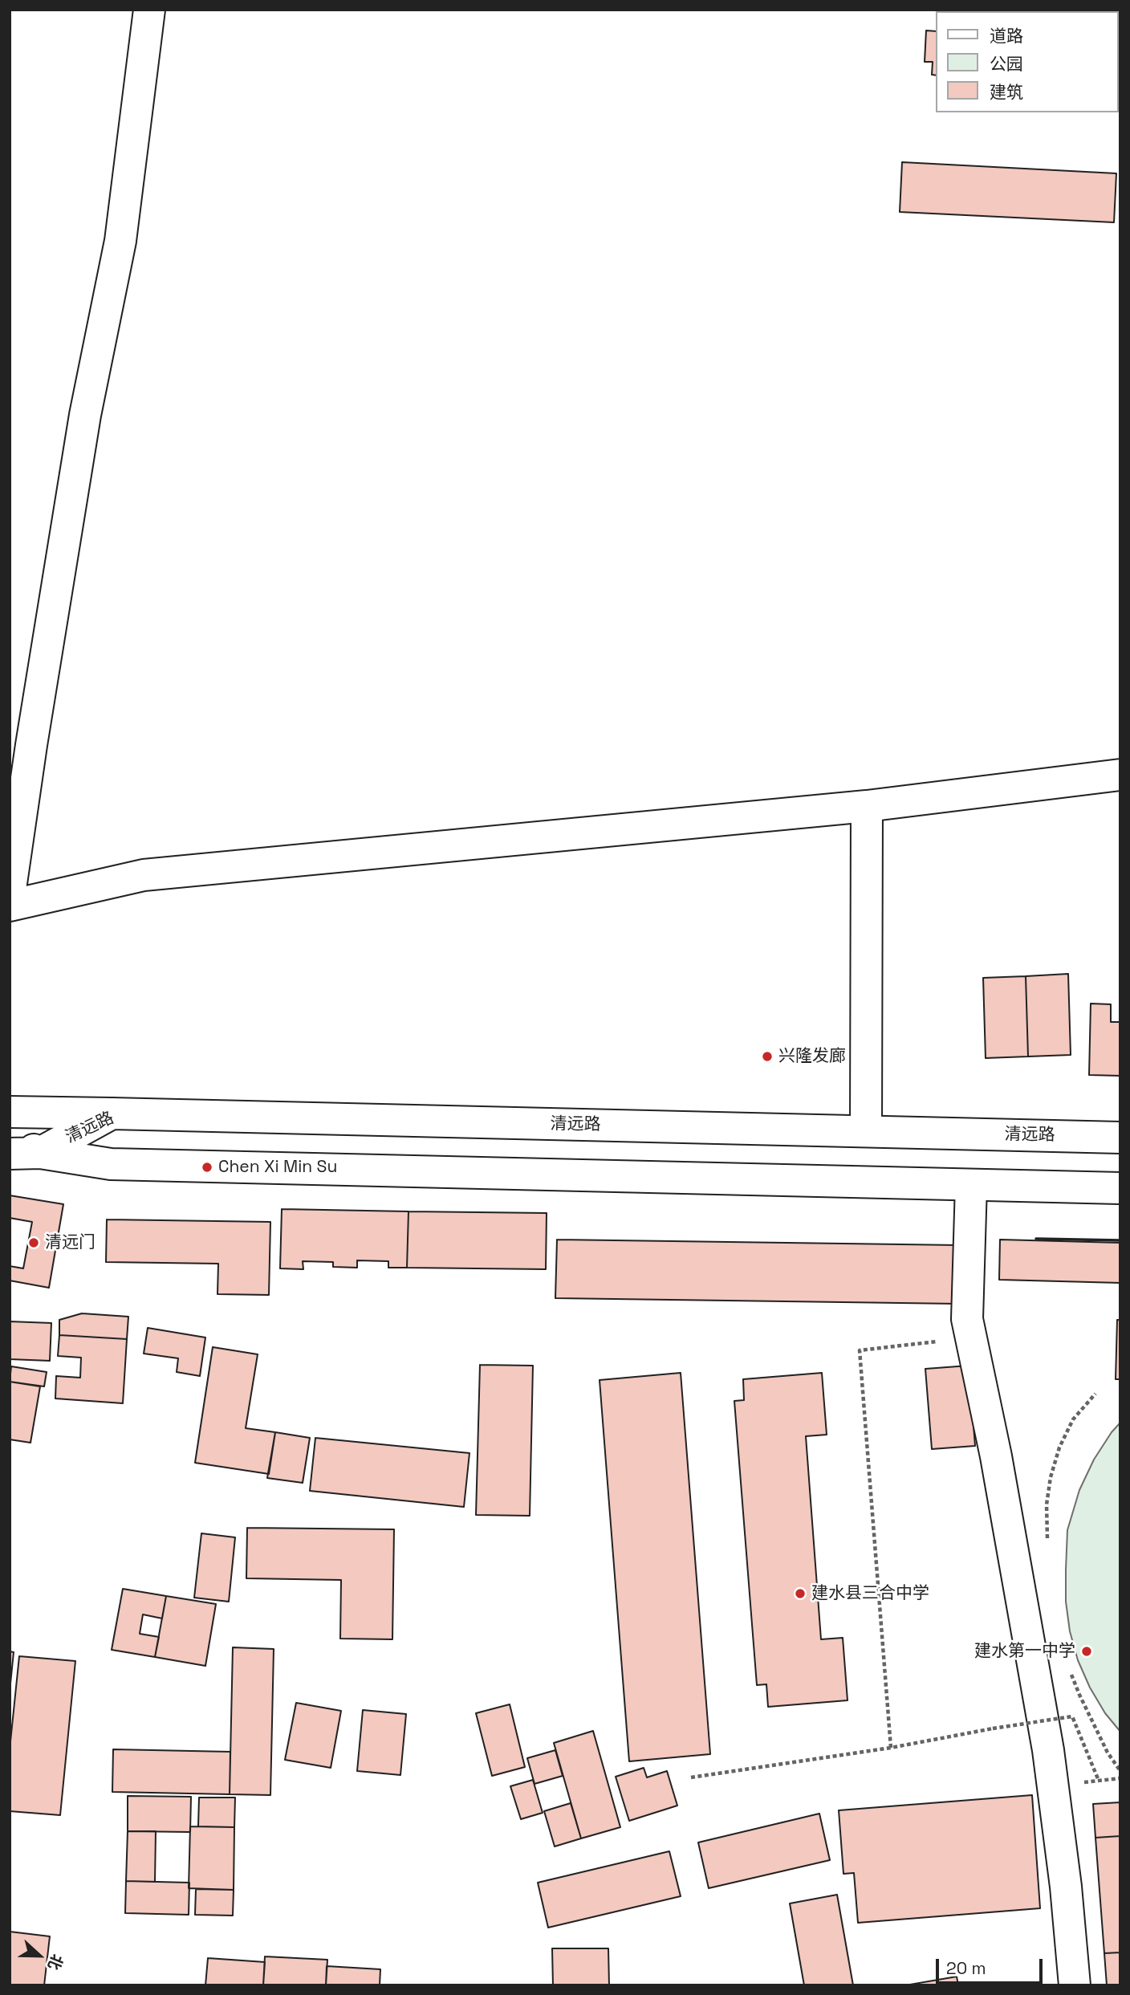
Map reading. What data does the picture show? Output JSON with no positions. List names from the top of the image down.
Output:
{
  "streets": {
    "street": ["清远路"]
  },
  "places": [
    "兴隆发廊",
    "Chen Xi Min Su",
    "清远门",
    "建水县三合中学",
    "建水第一中学"
  ],
  "legend": ["道路", "公园", "建筑"],
  "scale_bar": "20 m",
  "north": "right"
}
